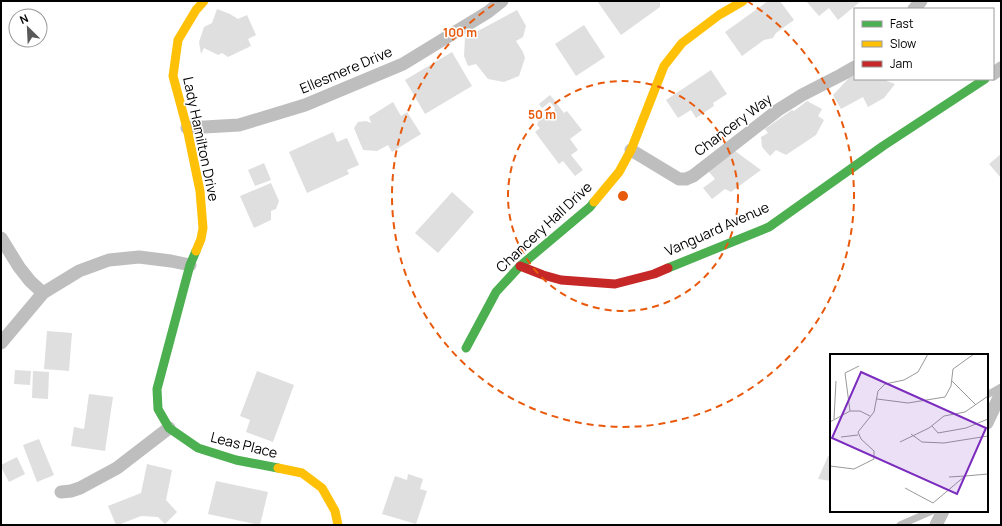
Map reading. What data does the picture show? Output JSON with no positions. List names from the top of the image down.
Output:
{
  "streets": {
    "street": [
      "Ellesmere Drive",
      "Chancery Way",
      "Lady Hamilton Drive",
      "Chancery Hall Drive",
      "Vanguard Avenue",
      "Leas Place"
    ]
  },
  "crossings": [
    ["Ellesmere Drive", "Lady Hamilton Drive"],
    ["Chancery Way", "Chancery Hall Drive"],
    ["Lady Hamilton Drive", "Leas Place"],
    ["Chancery Hall Drive", "Vanguard Avenue"]
  ],
  "legend": ["Fast", "Slow", "Jam"],
  "north": "top left",
  "rings": ["100 m", "50 m"]
}
